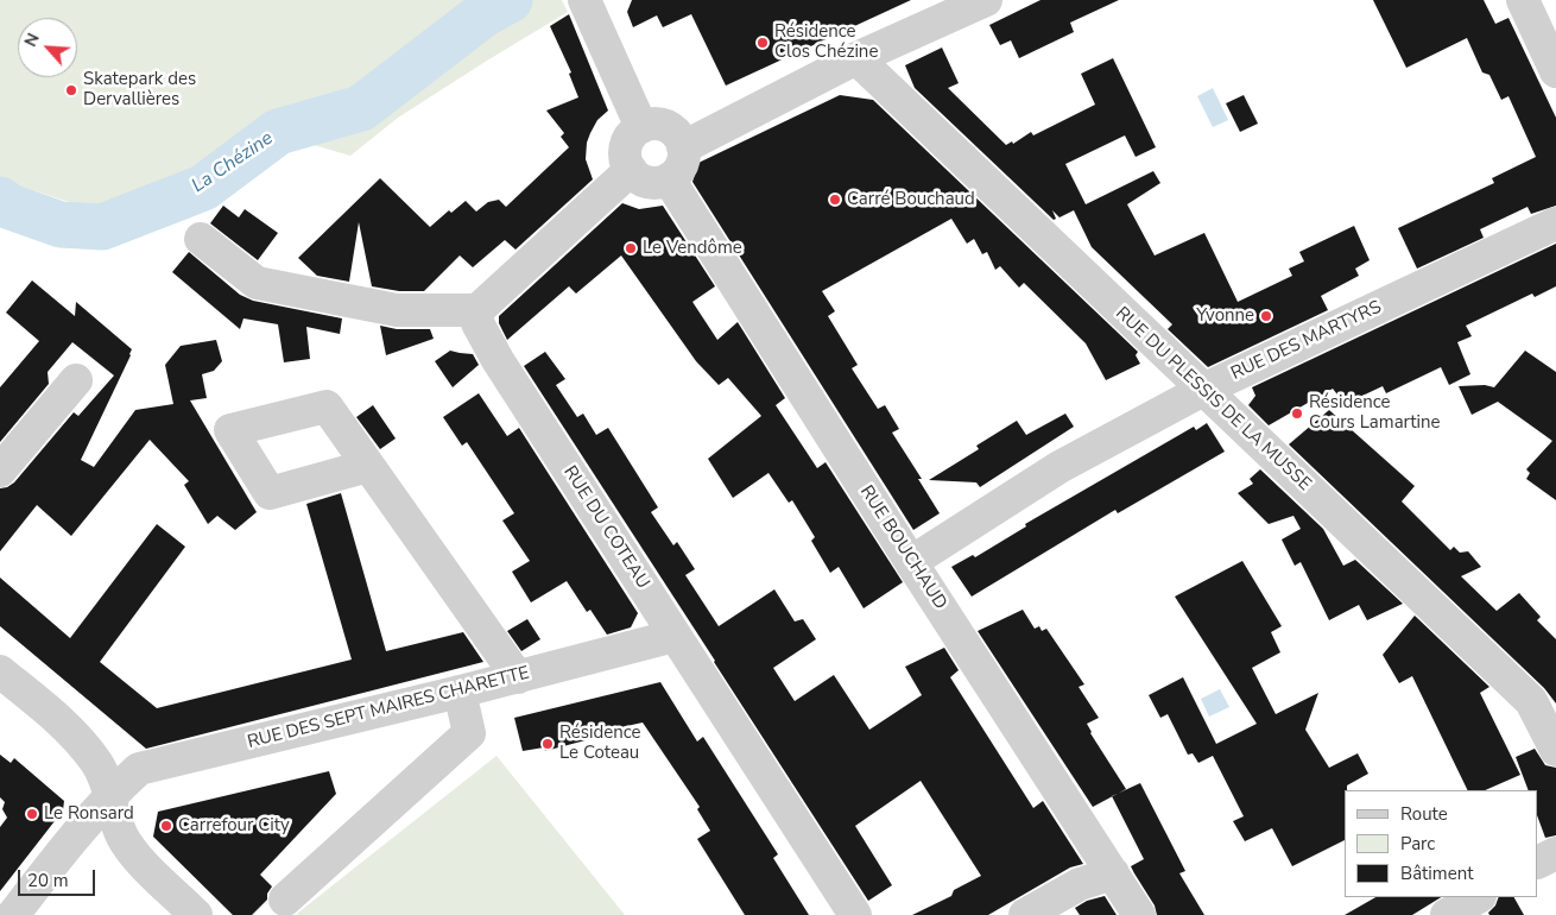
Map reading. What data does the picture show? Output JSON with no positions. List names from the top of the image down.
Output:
{
  "streets": {
    "street": [
      "RUE DES MARTYRS",
      "RUE DU PLESSIS DE LA MUSSE",
      "RUE DU COTEAU",
      "RUE BOUCHAUD",
      "RUE DES SEPT MAIRES CHARETTE"
    ]
  },
  "crossings": [
    ["RUE DES MARTYRS", "RUE DU PLESSIS DE LA MUSSE"],
    ["RUE DES MARTYRS", "RUE BOUCHAUD"],
    ["RUE DU COTEAU", "RUE DES SEPT MAIRES CHARETTE"]
  ],
  "water": ["La Chézine"],
  "places": [
    "Résidence Clos Chézine",
    "Skatepark des Dervallières",
    "Carré Bouchaud",
    "Le Vendôme",
    "Yvonne",
    "Résidence Cours Lamartine",
    "Résidence Le Coteau",
    "Le Ronsard",
    "Carrefour City"
  ],
  "legend": ["Route", "Parc", "Bâtiment"],
  "scale_bar": "20 m",
  "north": "top left"
}
